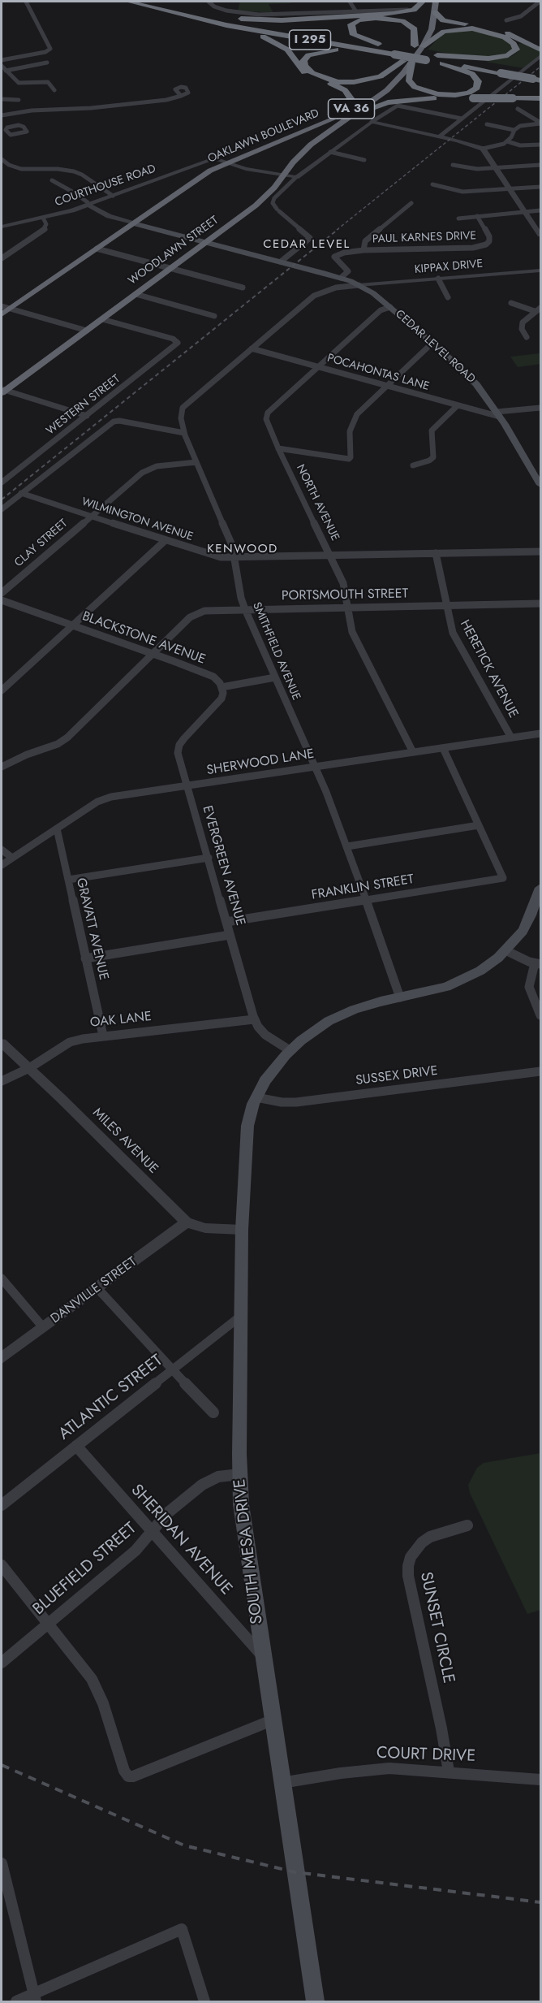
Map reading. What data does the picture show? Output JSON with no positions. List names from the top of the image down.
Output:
{
  "streets": {
    "highway": [
      "I 295",
      "VA 36",
      "OAKLAWN BOULEVARD",
      "WOODLAWN STREET"
    ],
    "main road": ["CEDAR LEVEL ROAD", "SOUTH MESA DRIVE"],
    "street": [
      "COURTHOUSE ROAD",
      "PAUL KARNES DRIVE",
      "KIPPAX DRIVE",
      "POCAHONTAS LANE",
      "WESTERN STREET",
      "NORTH AVENUE",
      "WILMINGTON AVENUE",
      "CLAY STREET",
      "PORTSMOUTH STREET",
      "BLACKSTONE AVENUE",
      "SMITHFIELD AVENUE",
      "HERETICK AVENUE",
      "SHERWOOD LANE",
      "EVERGREEN AVENUE",
      "FRANKLIN STREET",
      "GRAVATT AVENUE",
      "OAK LANE",
      "SUSSEX DRIVE",
      "MILES AVENUE",
      "DANVILLE STREET",
      "ATLANTIC STREET",
      "SHERIDAN AVENUE",
      "BLUEFIELD STREET",
      "SUNSET CIRCLE",
      "COURT DRIVE"
    ]
  },
  "crossings": [
    ["OAKLAWN BOULEVARD", "WOODLAWN STREET"],
    ["OAKLAWN BOULEVARD", "CEDAR LEVEL ROAD"],
    ["PAUL KARNES DRIVE", "CEDAR LEVEL ROAD"],
    ["WOODLAWN STREET", "CEDAR LEVEL ROAD"],
    ["WOODLAWN STREET", "WESTERN STREET"],
    ["KIPPAX DRIVE", "CEDAR LEVEL ROAD"],
    ["KIPPAX DRIVE", "SMITHFIELD AVENUE"],
    ["CEDAR LEVEL ROAD", "POCAHONTAS LANE"],
    ["CEDAR LEVEL ROAD", "NORTH AVENUE"],
    ["CEDAR LEVEL ROAD", "SMITHFIELD AVENUE"],
    ["POCAHONTAS LANE", "NORTH AVENUE"],
    ["POCAHONTAS LANE", "SMITHFIELD AVENUE"],
    ["NORTH AVENUE", "WILMINGTON AVENUE"],
    ["NORTH AVENUE", "PORTSMOUTH STREET"],
    ["NORTH AVENUE", "SHERWOOD LANE"],
    ["WILMINGTON AVENUE", "CLAY STREET"],
    ["WILMINGTON AVENUE", "SMITHFIELD AVENUE"],
    ["WILMINGTON AVENUE", "HERETICK AVENUE"],
    ["CLAY STREET", "SMITHFIELD AVENUE"],
    ["PORTSMOUTH STREET", "BLACKSTONE AVENUE"],
    ["PORTSMOUTH STREET", "SMITHFIELD AVENUE"],
    ["PORTSMOUTH STREET", "HERETICK AVENUE"],
    ["BLACKSTONE AVENUE", "EVERGREEN AVENUE"],
    ["SMITHFIELD AVENUE", "SHERWOOD LANE"],
    ["SMITHFIELD AVENUE", "FRANKLIN STREET"],
    ["SMITHFIELD AVENUE", "SOUTH MESA DRIVE"],
    ["HERETICK AVENUE", "SHERWOOD LANE"],
    ["SHERWOOD LANE", "EVERGREEN AVENUE"],
    ["SHERWOOD LANE", "GRAVATT AVENUE"],
    ["EVERGREEN AVENUE", "FRANKLIN STREET"],
    ["EVERGREEN AVENUE", "OAK LANE"],
    ["EVERGREEN AVENUE", "SOUTH MESA DRIVE"],
    ["GRAVATT AVENUE", "OAK LANE"],
    ["OAK LANE", "MILES AVENUE"],
    ["SUSSEX DRIVE", "SOUTH MESA DRIVE"],
    ["MILES AVENUE", "DANVILLE STREET"],
    ["ATLANTIC STREET", "SHERIDAN AVENUE"],
    ["ATLANTIC STREET", "SOUTH MESA DRIVE"],
    ["SHERIDAN AVENUE", "SOUTH MESA DRIVE"],
    ["SHERIDAN AVENUE", "BLUEFIELD STREET"],
    ["SOUTH MESA DRIVE", "BLUEFIELD STREET"],
    ["SOUTH MESA DRIVE", "COURT DRIVE"],
    ["SUNSET CIRCLE", "COURT DRIVE"]
  ],
  "districts": ["CEDAR LEVEL", "KENWOOD"]
}
